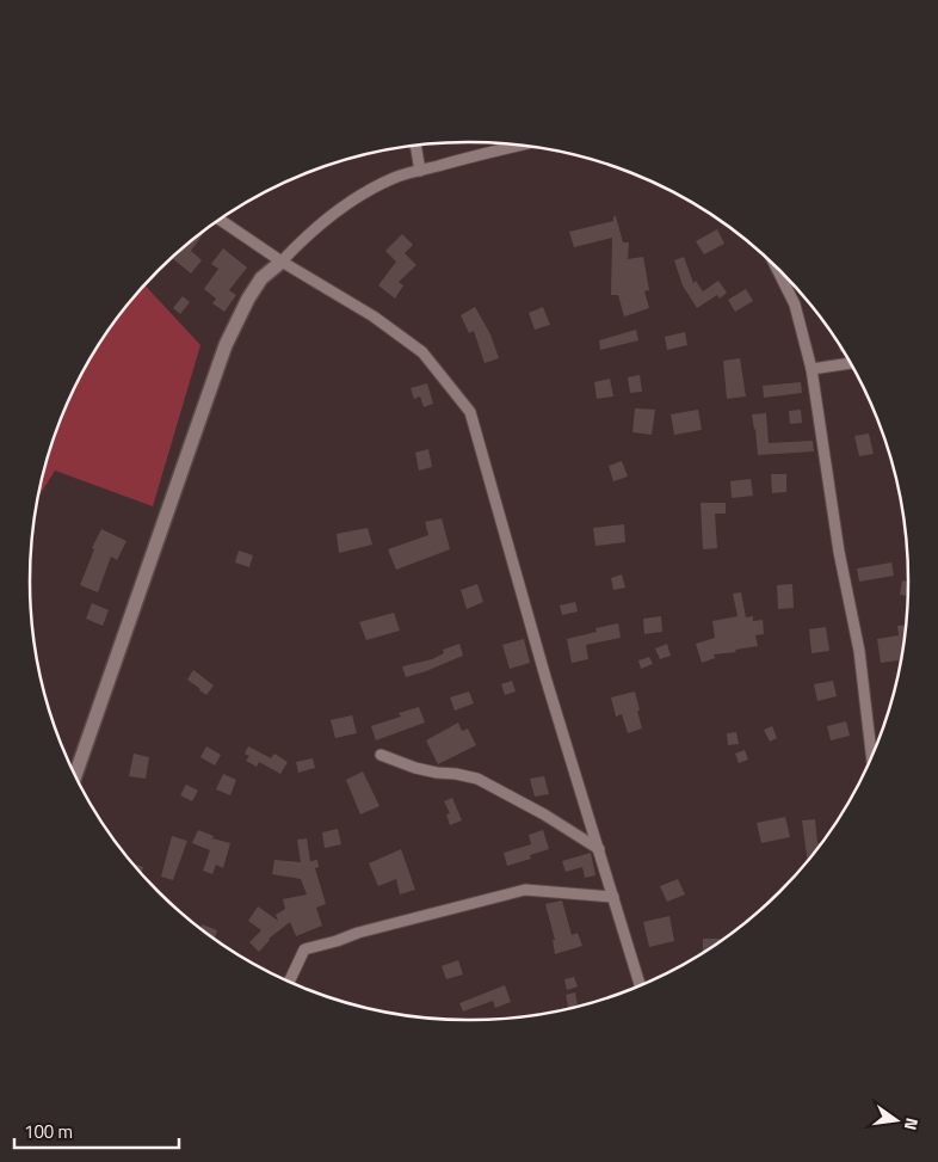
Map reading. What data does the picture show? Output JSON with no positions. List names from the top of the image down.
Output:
{
  "scale_bar": "100 m",
  "north": "right"
}
